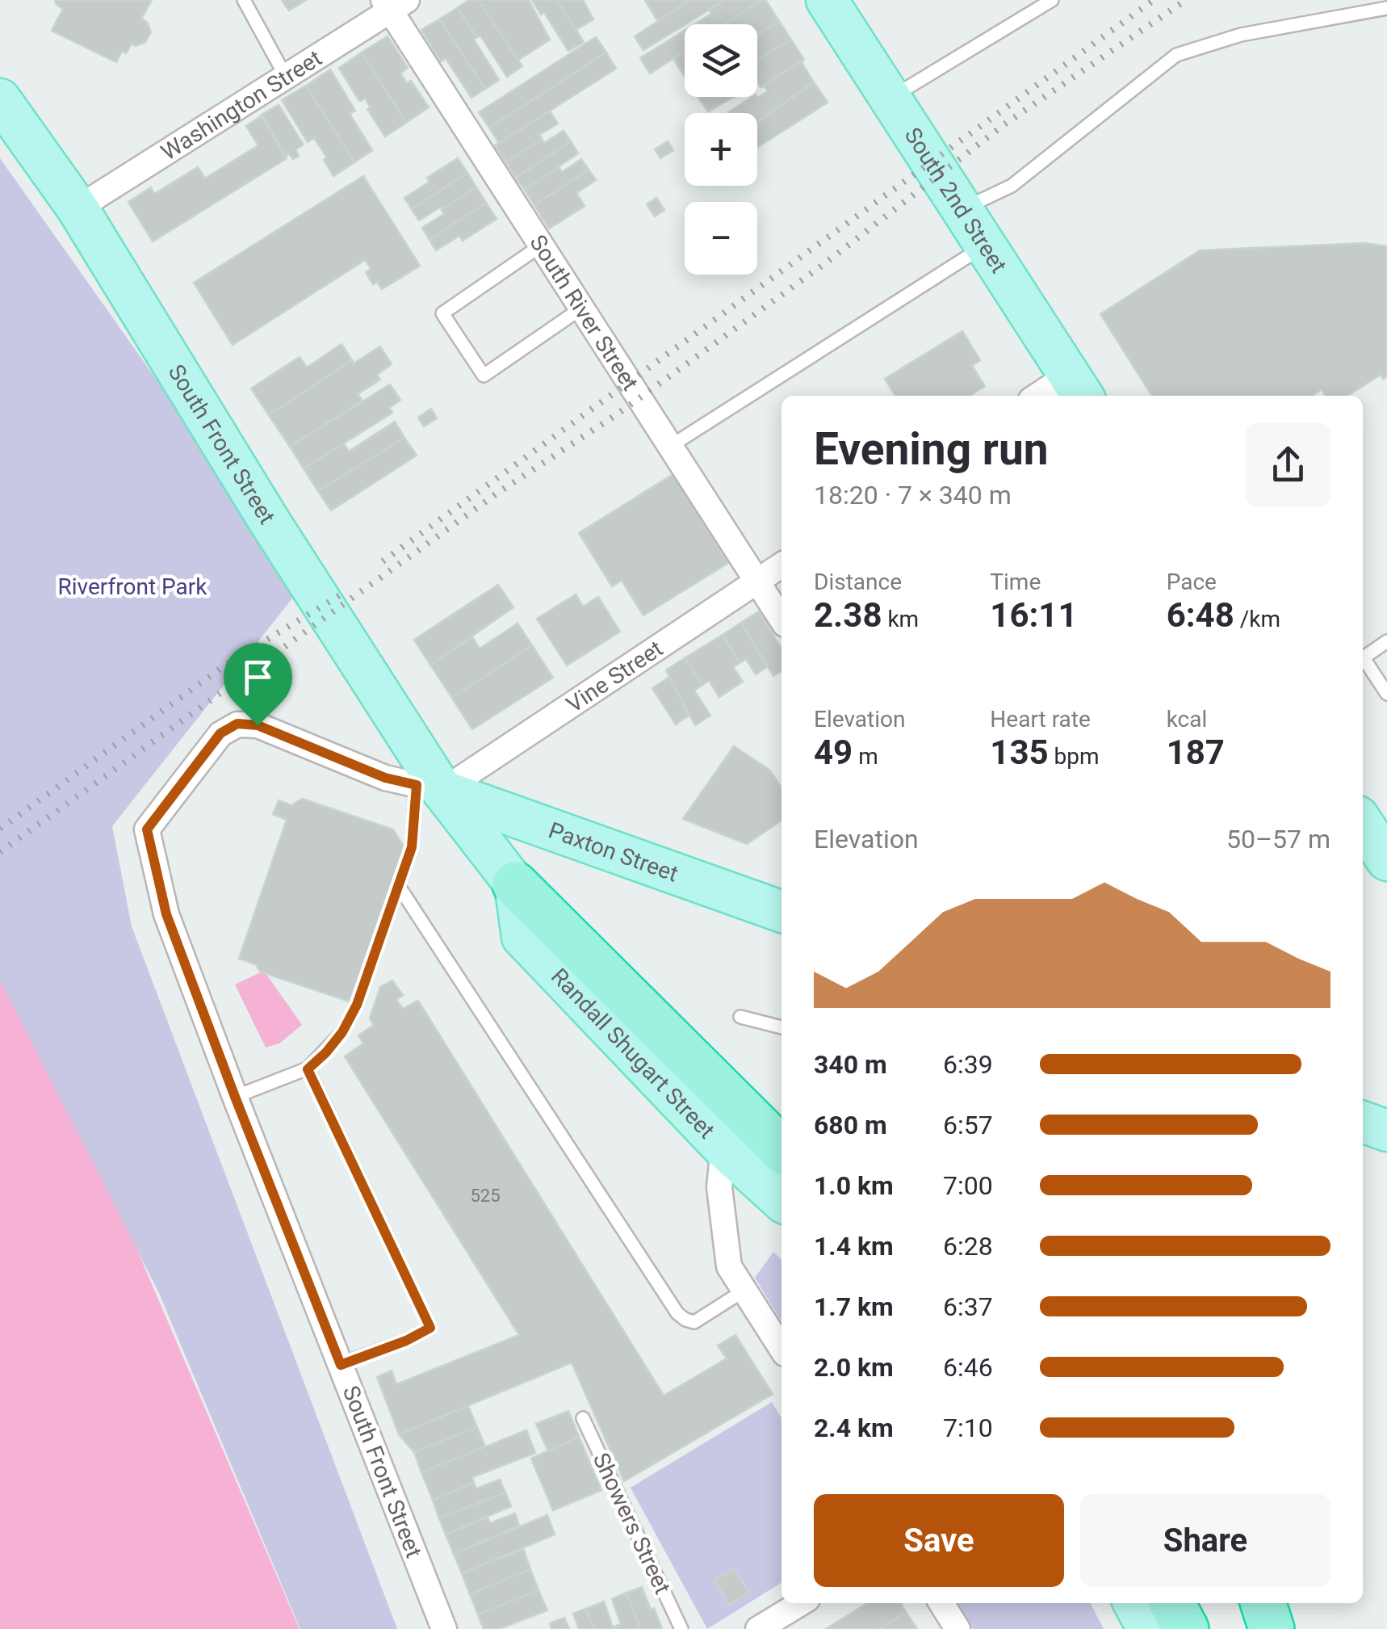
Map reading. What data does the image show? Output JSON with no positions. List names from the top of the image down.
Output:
{
  "streets": {
    "main road": [
      "South 2nd Street",
      "South Front Street",
      "Paxton Street",
      "Randall Shugart Street"
    ],
    "street": ["Washington Street", "South River Street", "Vine Street"],
    "lane": ["Showers Street"]
  },
  "crossings": [
    ["Washington Street", "South River Street"],
    ["Washington Street", "South Front Street"],
    ["South River Street", "Vine Street"],
    ["South Front Street", "Vine Street"],
    ["South Front Street", "Paxton Street"],
    ["South Front Street", "Randall Shugart Street"],
    ["Vine Street", "Paxton Street"]
  ],
  "parks": ["Riverfront Park"],
  "house_numbers": ["525"],
  "page": {
    "map_buttons": ["+", "−"],
    "heading": ["Evening run", "18:20 · 7 × 340 m"],
    "stats": [
      ["Distance", "2.38 km"],
      ["Time", "16:11"],
      ["Pace", "6:48 /km"],
      ["Elevation", "49 m"],
      ["Heart rate", "135 bpm"],
      ["kcal", "187"]
    ],
    "chart": ["Elevation", "50–57 m"],
    "list": [
      {
        "name": "340 m",
        "note": "6:39"
      },
      {
        "name": "680 m",
        "note": "6:57"
      },
      {
        "name": "1.0 km",
        "note": "7:00"
      },
      {
        "name": "1.4 km",
        "note": "6:28"
      },
      {
        "name": "1.7 km",
        "note": "6:37"
      },
      {
        "name": "2.0 km",
        "note": "6:46"
      },
      {
        "name": "2.4 km",
        "note": "7:10"
      }
    ],
    "buttons": ["Save", "Share"]
  }
}
